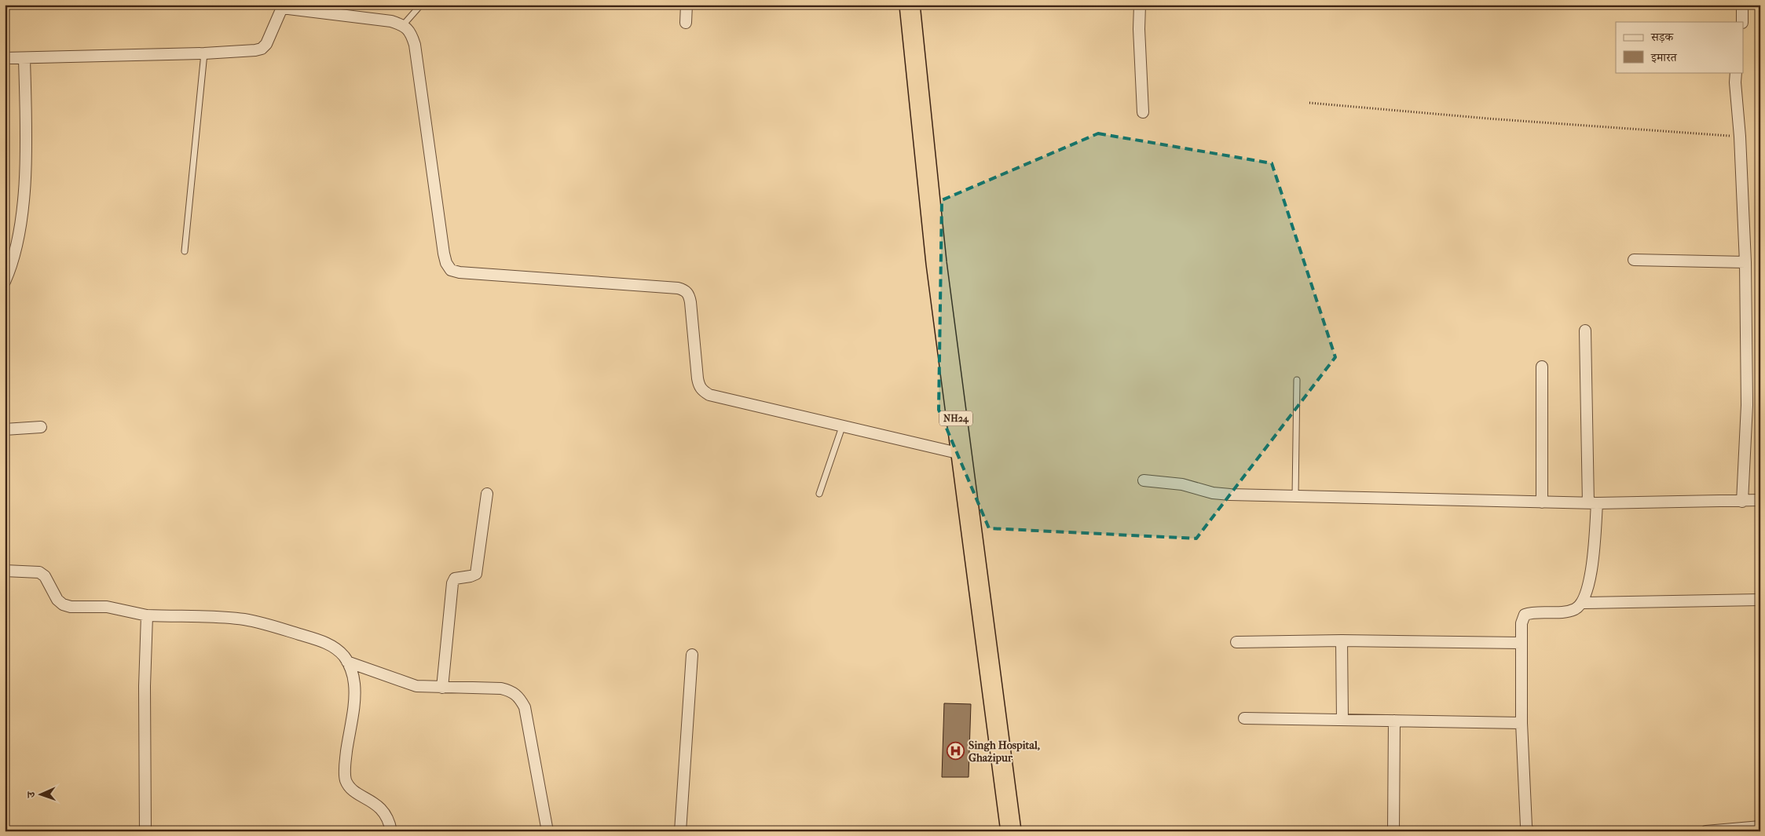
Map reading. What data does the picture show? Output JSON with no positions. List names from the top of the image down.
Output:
{
  "streets": {
    "highway": ["NH24"]
  },
  "places": {
    "hospital": ["Singh Hospital, Ghazipur"]
  },
  "legend": ["सड़क", "इमारत"],
  "north": "left"
}
